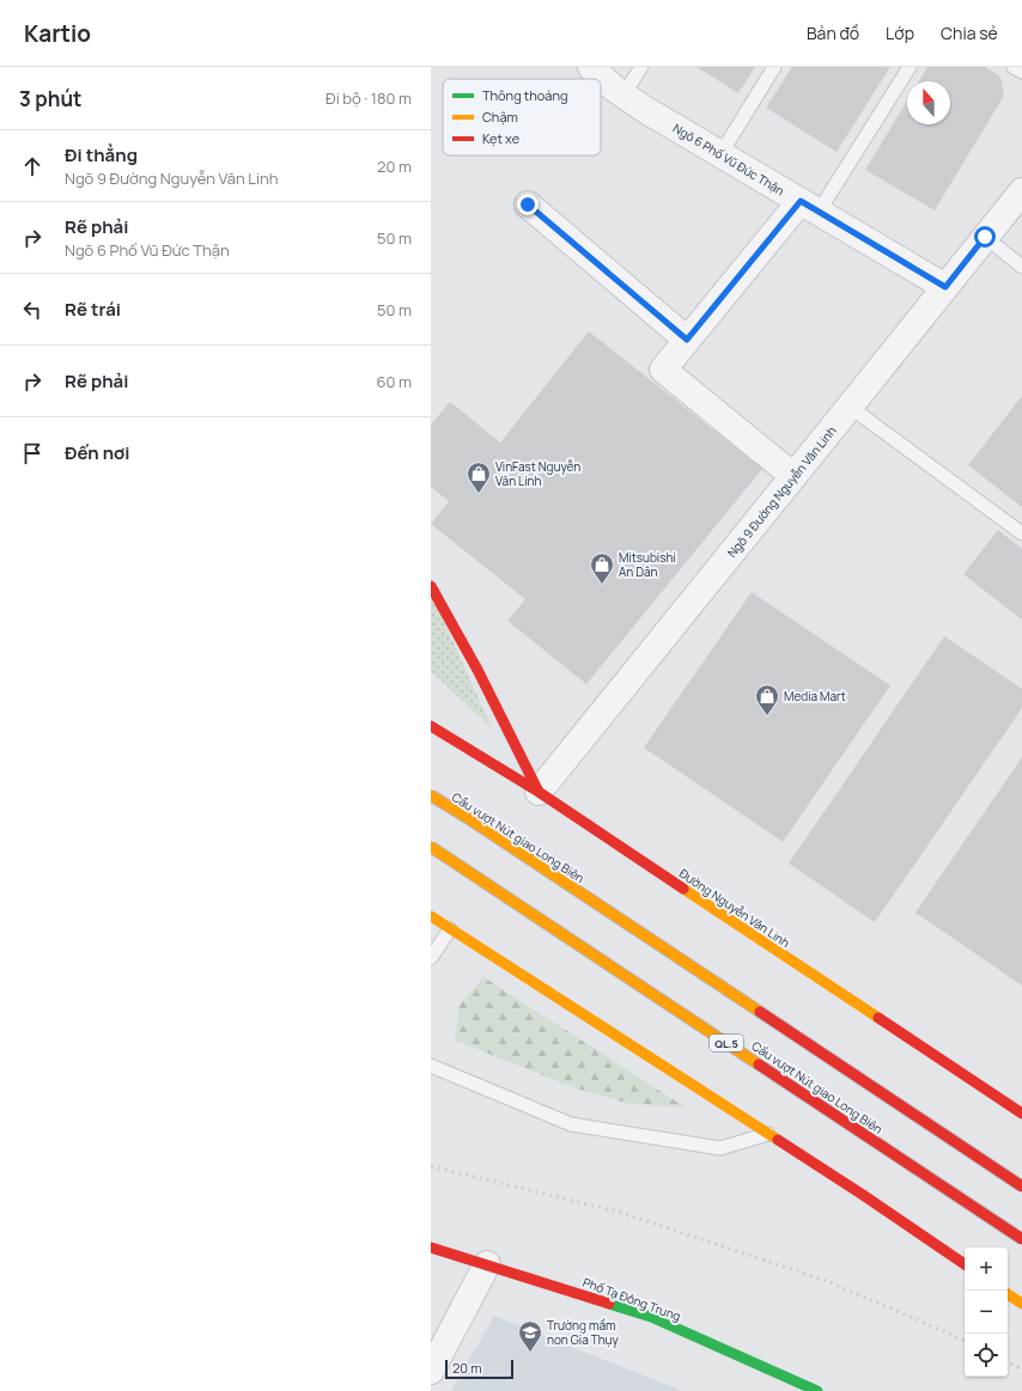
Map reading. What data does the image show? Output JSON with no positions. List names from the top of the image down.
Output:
{
  "streets": {
    "main road": [
      "Cầu vượt Nút giao Long Biên",
      "Đường Nguyễn Văn Linh",
      "QL.5",
      "Phố Tạ Đông Trung"
    ],
    "street": ["Ngõ 6 Phố Vũ Đức Thận", "Ngõ 9 Đường Nguyễn Văn Linh"]
  },
  "crossings": [
    ["Ngõ 6 Phố Vũ Đức Thận", "Ngõ 9 Đường Nguyễn Văn Linh"],
    ["Ngõ 9 Đường Nguyễn Văn Linh", "Đường Nguyễn Văn Linh"]
  ],
  "places": {
    "shop": ["VinFast Nguyễn Văn Linh", "Mitsubishi An Dân", "Media Mart"],
    "school or university": ["Trường mầm non Gia Thụy"]
  },
  "legend": ["Thông thoáng", "Chậm", "Kẹt xe"],
  "scale_bar": "20 m",
  "north": "top",
  "page": {
    "header": "Kartio",
    "nav": ["Bản đồ", "Lớp", "Chia sẻ"],
    "heading": ["3 phút", "Đi bộ · 180 m"],
    "list": [
      ["Đi thẳng", "Ngõ 9 Đường Nguyễn Văn Linh", "20 m"],
      ["Rẽ phải", "Ngõ 6 Phố Vũ Đức Thận", "50 m"],
      ["Rẽ trái", "50 m"],
      ["Rẽ phải", "60 m"],
      "Đến nơi"
    ],
    "map_buttons": ["+", "−"],
    "scale": "20 m"
  }
}
